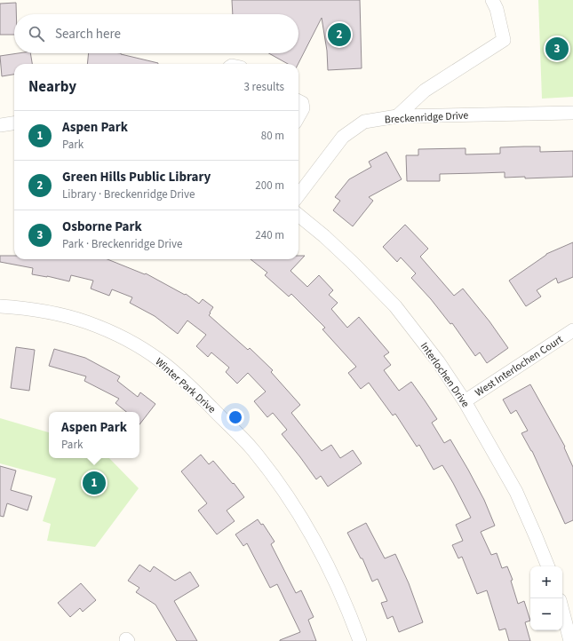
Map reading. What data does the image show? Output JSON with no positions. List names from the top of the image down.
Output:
{
  "streets": {
    "street": [
      "Breckenridge Drive",
      "West Interlochen Court",
      "Interlochen Drive",
      "Winter Park Drive"
    ]
  },
  "crossings": [
    ["West Interlochen Court", "Interlochen Drive"]
  ],
  "page": {
    "search": "Search here",
    "pins": ["2", "3", "1"],
    "heading": ["Nearby", "3 results"],
    "list": [
      {
        "mark": "1",
        "name": "Aspen Park",
        "note": "Park",
        "value": "80 m"
      },
      {
        "mark": "2",
        "name": "Green Hills Public Library",
        "note": "Library · Breckenridge Drive",
        "value": "200 m"
      },
      {
        "mark": "3",
        "name": "Osborne Park",
        "note": "Park · Breckenridge Drive",
        "value": "240 m"
      }
    ],
    "popup": ["Aspen Park", "Park"],
    "map_buttons": ["+", "−"]
  }
}
